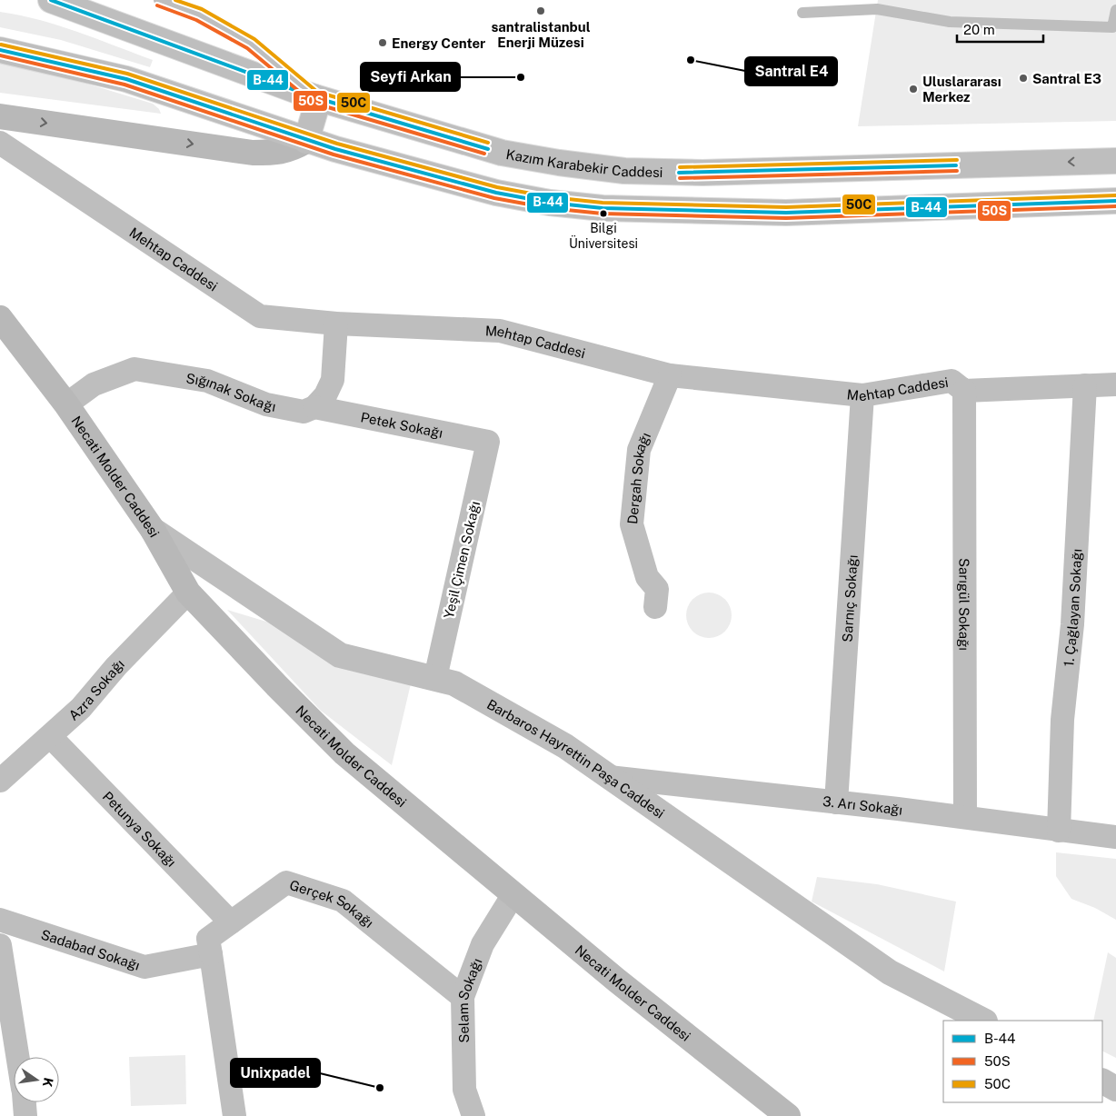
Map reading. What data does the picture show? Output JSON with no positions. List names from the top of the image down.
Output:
{
  "streets": {
    "main road": ["Kazım Karabekir Caddesi", "Necati Molder Caddesi", "Barbaros Hayrettin Paşa Caddesi"],
    "street": [
      "Mehtap Caddesi",
      "Sığınak Sokağı",
      "Petek Sokağı",
      "Dergah Sokağı",
      "Yeşil Çimen Sokağı",
      "Sarnıç Sokağı",
      "Sarıgül Sokağı",
      "1. Çağlayan Sokağı",
      "Azra Sokağı",
      "3. Arı Sokağı",
      "Petunya Sokağı",
      "Gerçek Sokağı",
      "Sadabad Sokağı",
      "Selam Sokağı"
    ]
  },
  "crossings": [
    ["Mehtap Caddesi", "Dergah Sokağı"],
    ["Mehtap Caddesi", "Sarnıç Sokağı"],
    ["Mehtap Caddesi", "Sarıgül Sokağı"],
    ["Mehtap Caddesi", "1. Çağlayan Sokağı"],
    ["Sığınak Sokağı", "Petek Sokağı"],
    ["Sığınak Sokağı", "Necati Molder Caddesi"],
    ["Petek Sokağı", "Yeşil Çimen Sokağı"],
    ["Necati Molder Caddesi", "Azra Sokağı"],
    ["Necati Molder Caddesi", "Barbaros Hayrettin Paşa Caddesi"],
    ["Necati Molder Caddesi", "Selam Sokağı"],
    ["Yeşil Çimen Sokağı", "Barbaros Hayrettin Paşa Caddesi"],
    ["Sarnıç Sokağı", "3. Arı Sokağı"],
    ["Sarıgül Sokağı", "3. Arı Sokağı"],
    ["1. Çağlayan Sokağı", "3. Arı Sokağı"],
    ["Azra Sokağı", "Petunya Sokağı"],
    ["Barbaros Hayrettin Paşa Caddesi", "3. Arı Sokağı"],
    ["Petunya Sokağı", "Gerçek Sokağı"],
    ["Gerçek Sokağı", "Sadabad Sokağı"],
    ["Gerçek Sokağı", "Selam Sokağı"]
  ],
  "places": [
    "santralistanbul Enerji Müzesi",
    "Energy Center",
    "Santral E4",
    "Seyfi Arkan",
    "Santral E3",
    "Uluslararası Merkez",
    "Bilgi Üniversitesi",
    "Unixpadel"
  ],
  "lines": ["transit line B-44", "transit line 50C", "transit line 50S"],
  "legend": ["B-44", "50S", "50C"],
  "scale_bar": "20 m",
  "north": "right"
}
